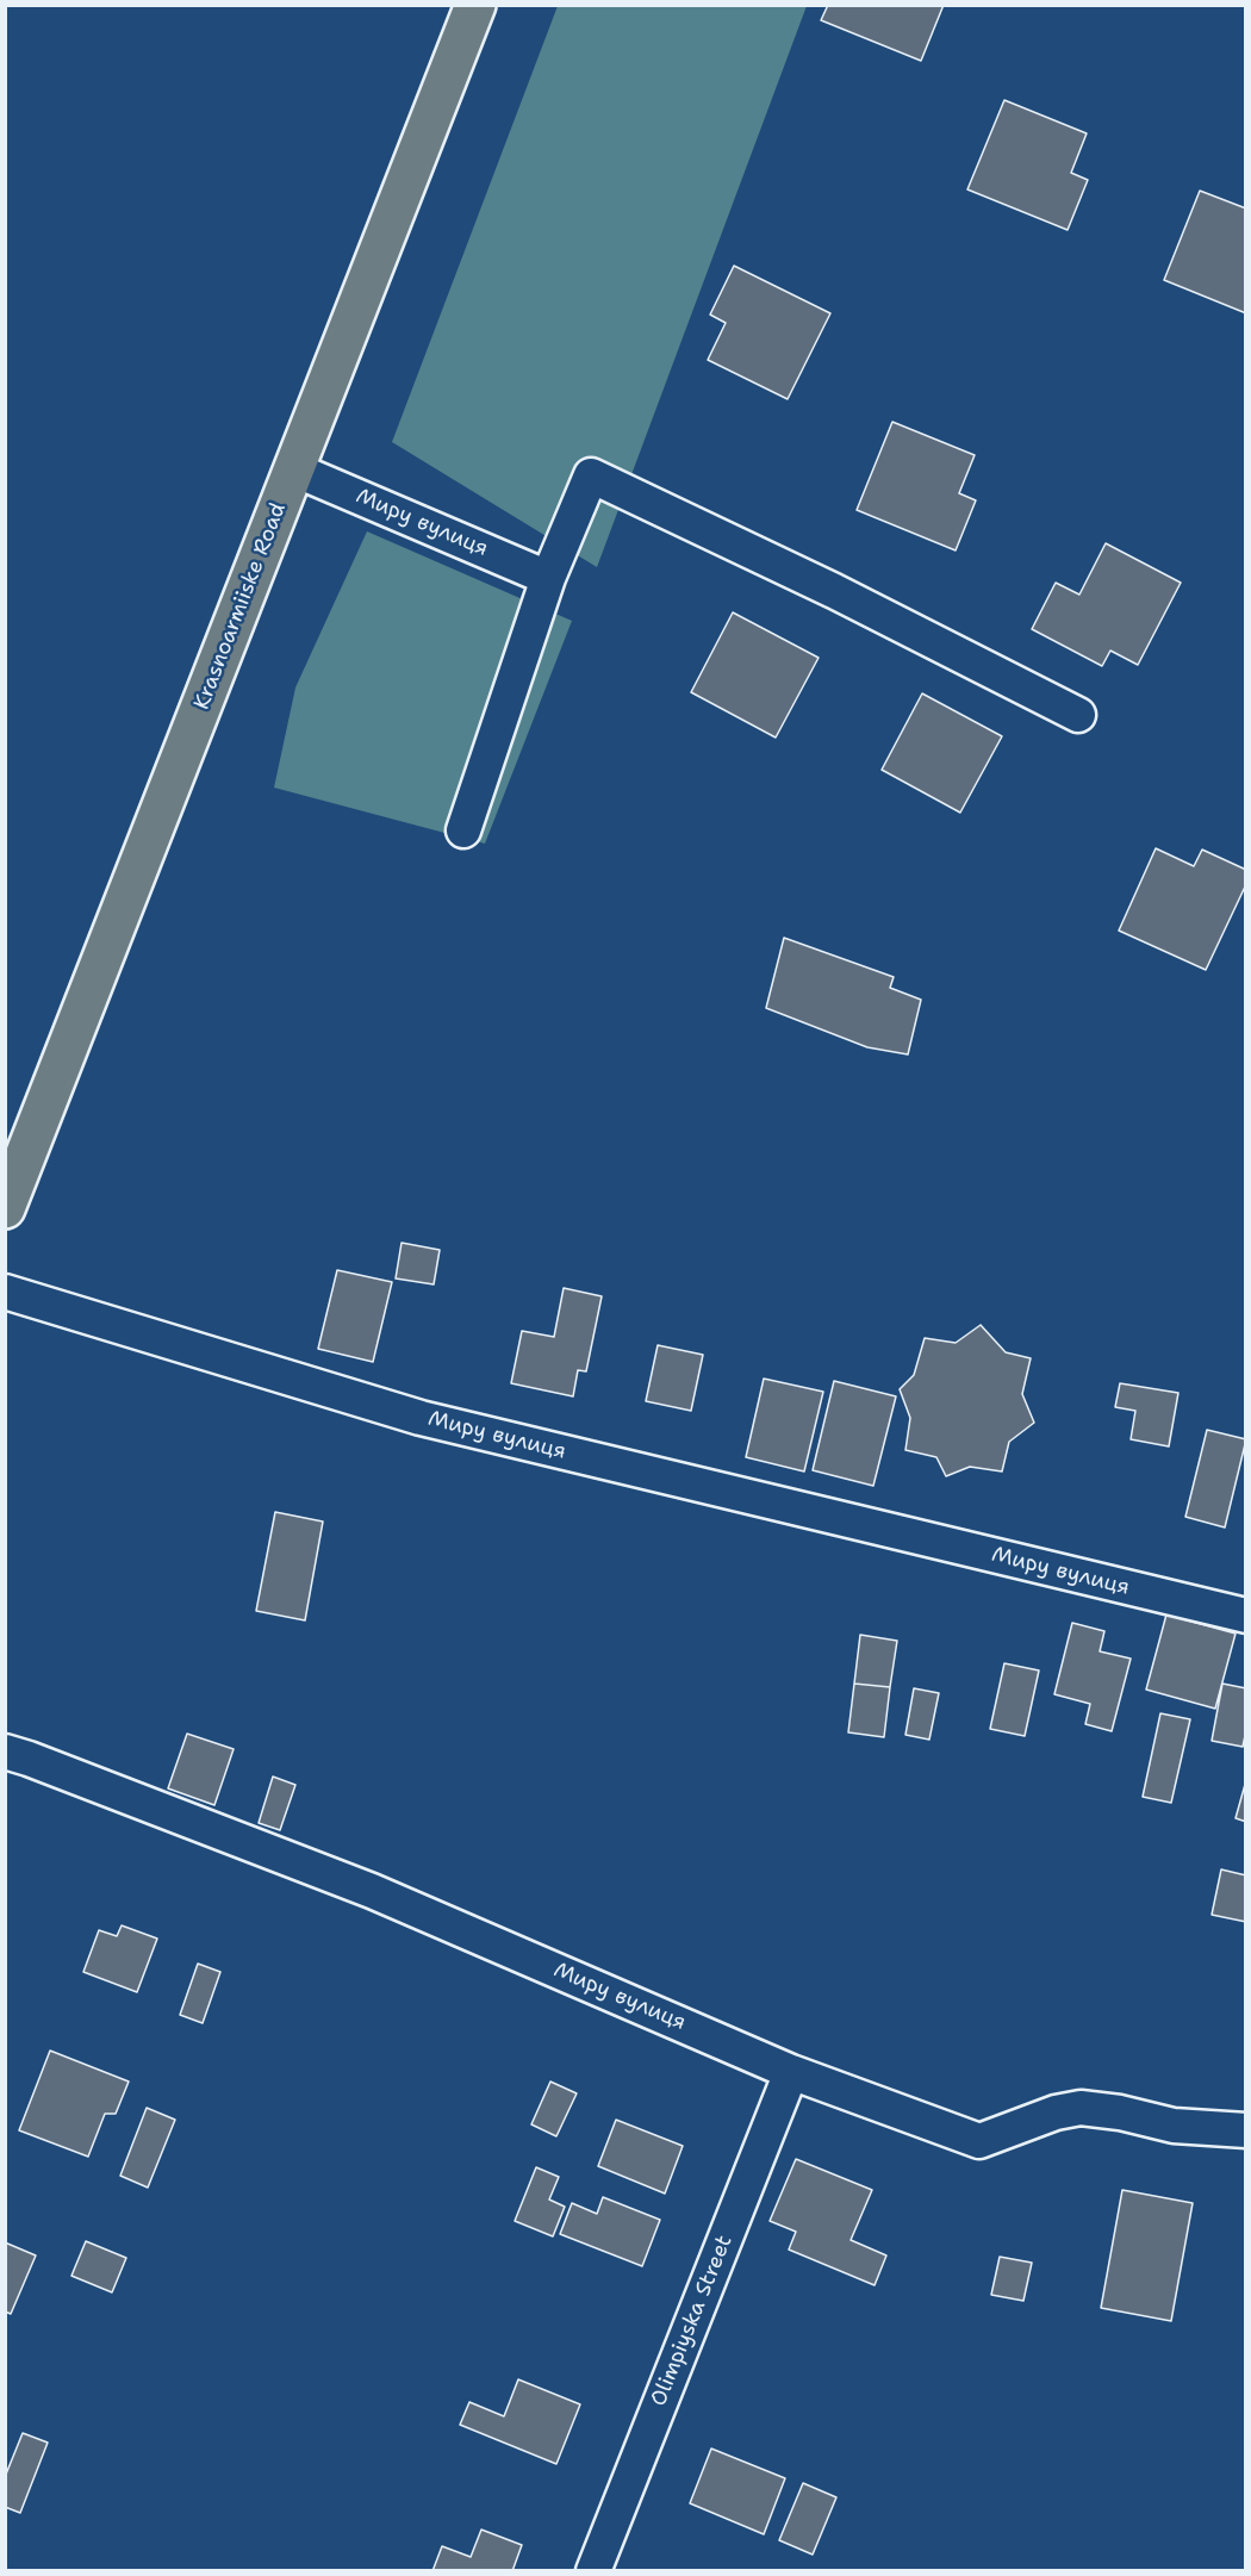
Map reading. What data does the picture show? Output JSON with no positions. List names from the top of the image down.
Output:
{
  "streets": {
    "main road": ["Krasnoarmiiske Road"],
    "street": ["Миру вулиця", "Olimpiyska Street"]
  },
  "crossings": [
    ["Миру вулиця", "Krasnoarmiiske Road"],
    ["Миру вулиця", "Olimpiyska Street"]
  ]
}
